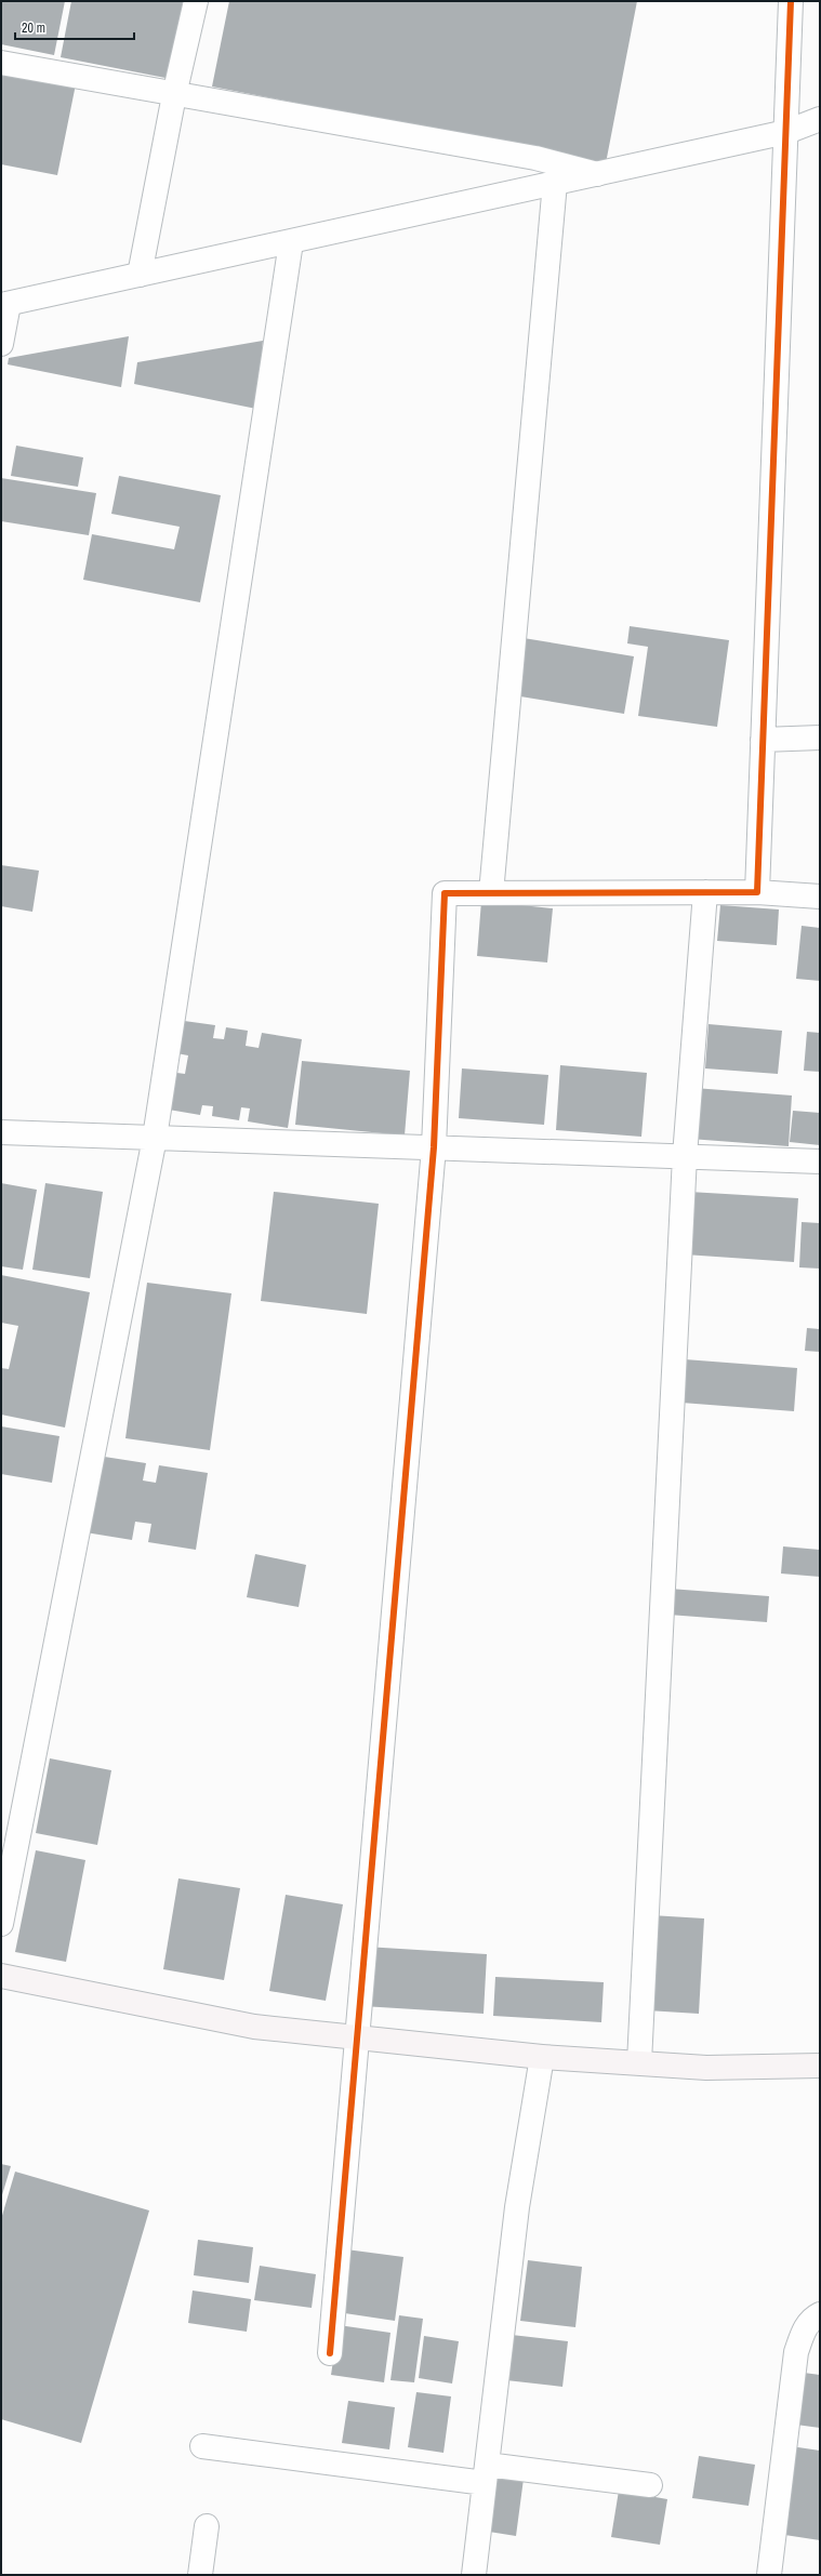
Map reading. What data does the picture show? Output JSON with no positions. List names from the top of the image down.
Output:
{
  "scale_bar": "20 m"
}
